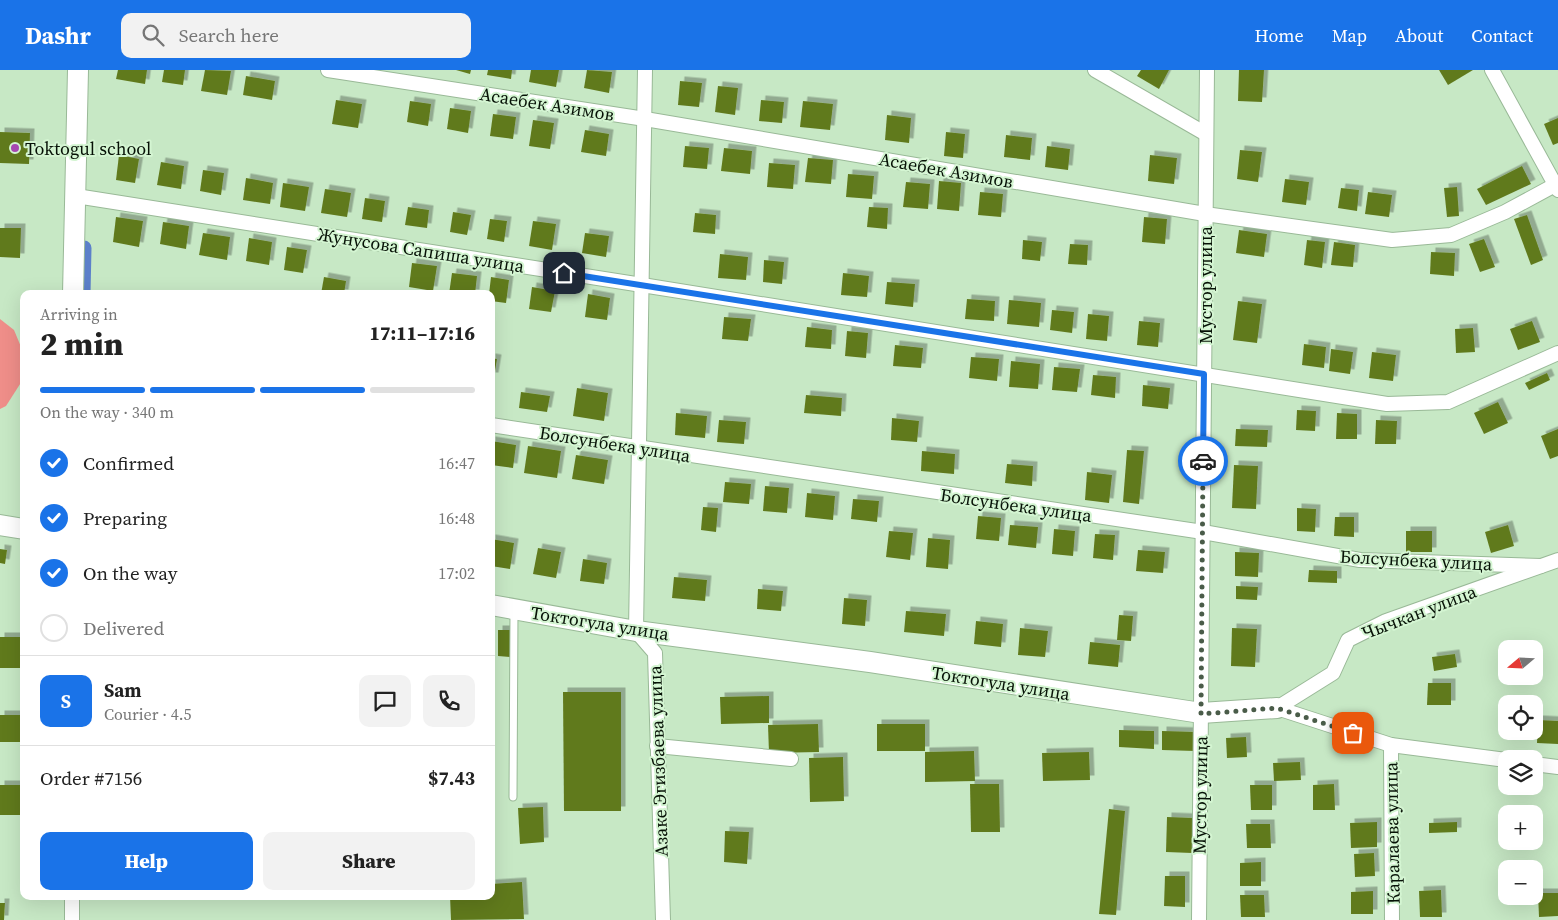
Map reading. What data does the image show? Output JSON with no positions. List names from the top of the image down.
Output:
{
  "streets": {
    "street": [
      "Асаебек Азимов",
      "Жунусова Сапиша улица",
      "Мустор улица",
      "Болсунбека улица",
      "Чычкан улица",
      "Токтогула улица",
      "Азаке Эгизбаева улица",
      "Каралаева улица"
    ]
  },
  "crossings": [
    ["Асаебек Азимов", "Мустор улица"],
    ["Жунусова Сапиша улица", "Мустор улица"],
    ["Мустор улица", "Болсунбека улица"],
    ["Мустор улица", "Токтогула улица"],
    ["Болсунбека улица", "Чычкан улица"],
    ["Чычкан улица", "Токтогула улица"],
    ["Токтогула улица", "Азаке Эгизбаева улица"],
    ["Токтогула улица", "Каралаева улица"]
  ],
  "places": ["Toktogul school"],
  "north": "left",
  "page": {
    "header": "Dashr",
    "search": "Search here",
    "nav": [
      "Home",
      "Map",
      "About",
      "Contact"
    ],
    "heading": ["2 min", "Arriving in", "17:11–17:16"],
    "panel": [
      "Sam",
      "Courier · 4.5",
      "Order #7156",
      "$7.43"
    ],
    "bar": "On the way · 340 m",
    "list": [
      ["Confirmed", "16:47"],
      ["Preparing", "16:48"],
      ["On the way", "17:02"],
      "Delivered"
    ],
    "map_buttons": ["+", "−"],
    "round": "S",
    "buttons": ["Help", "Share"]
  }
}
